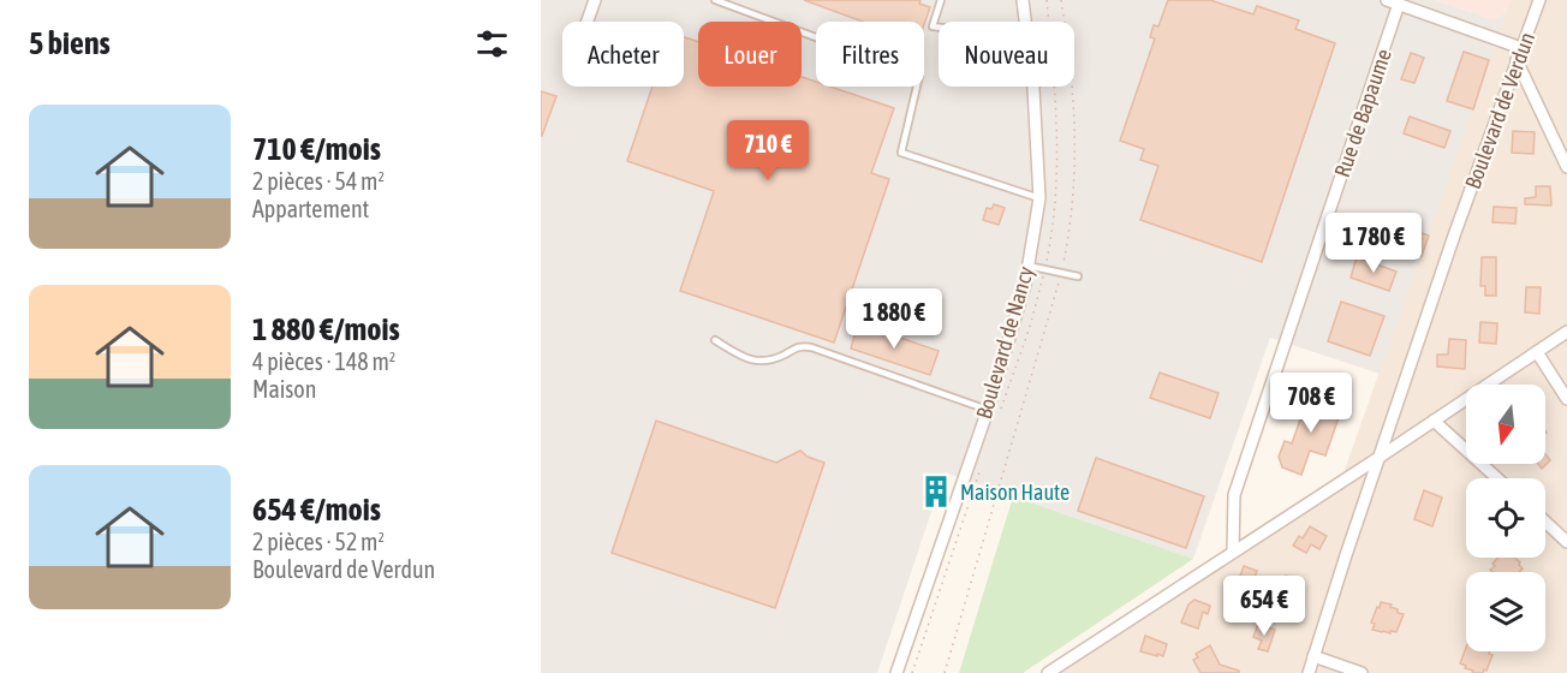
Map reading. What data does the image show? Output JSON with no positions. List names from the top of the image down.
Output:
{
  "streets": {
    "street": ["Boulevard de Verdun", "Rue de Bapaume", "Boulevard de Nancy"]
  },
  "places": {
    "building": ["Maison Haute"]
  },
  "north": "bottom",
  "page": {
    "heading": "5 biens",
    "chip": [
      "Acheter",
      "Louer",
      "Filtres",
      "Nouveau"
    ],
    "list": [
      {
        "name": "710 €/mois",
        "note": "2 pièces · 54 m² · Appartement"
      },
      {
        "name": "1 880 €/mois",
        "note": "4 pièces · 148 m² · Maison"
      },
      {
        "name": "654 €/mois",
        "note": "2 pièces · 52 m² · Boulevard de Verdun"
      }
    ],
    "price": [
      "710 €",
      "1 780 €",
      "1 880 €",
      "708 €",
      "654 €"
    ]
  }
}
